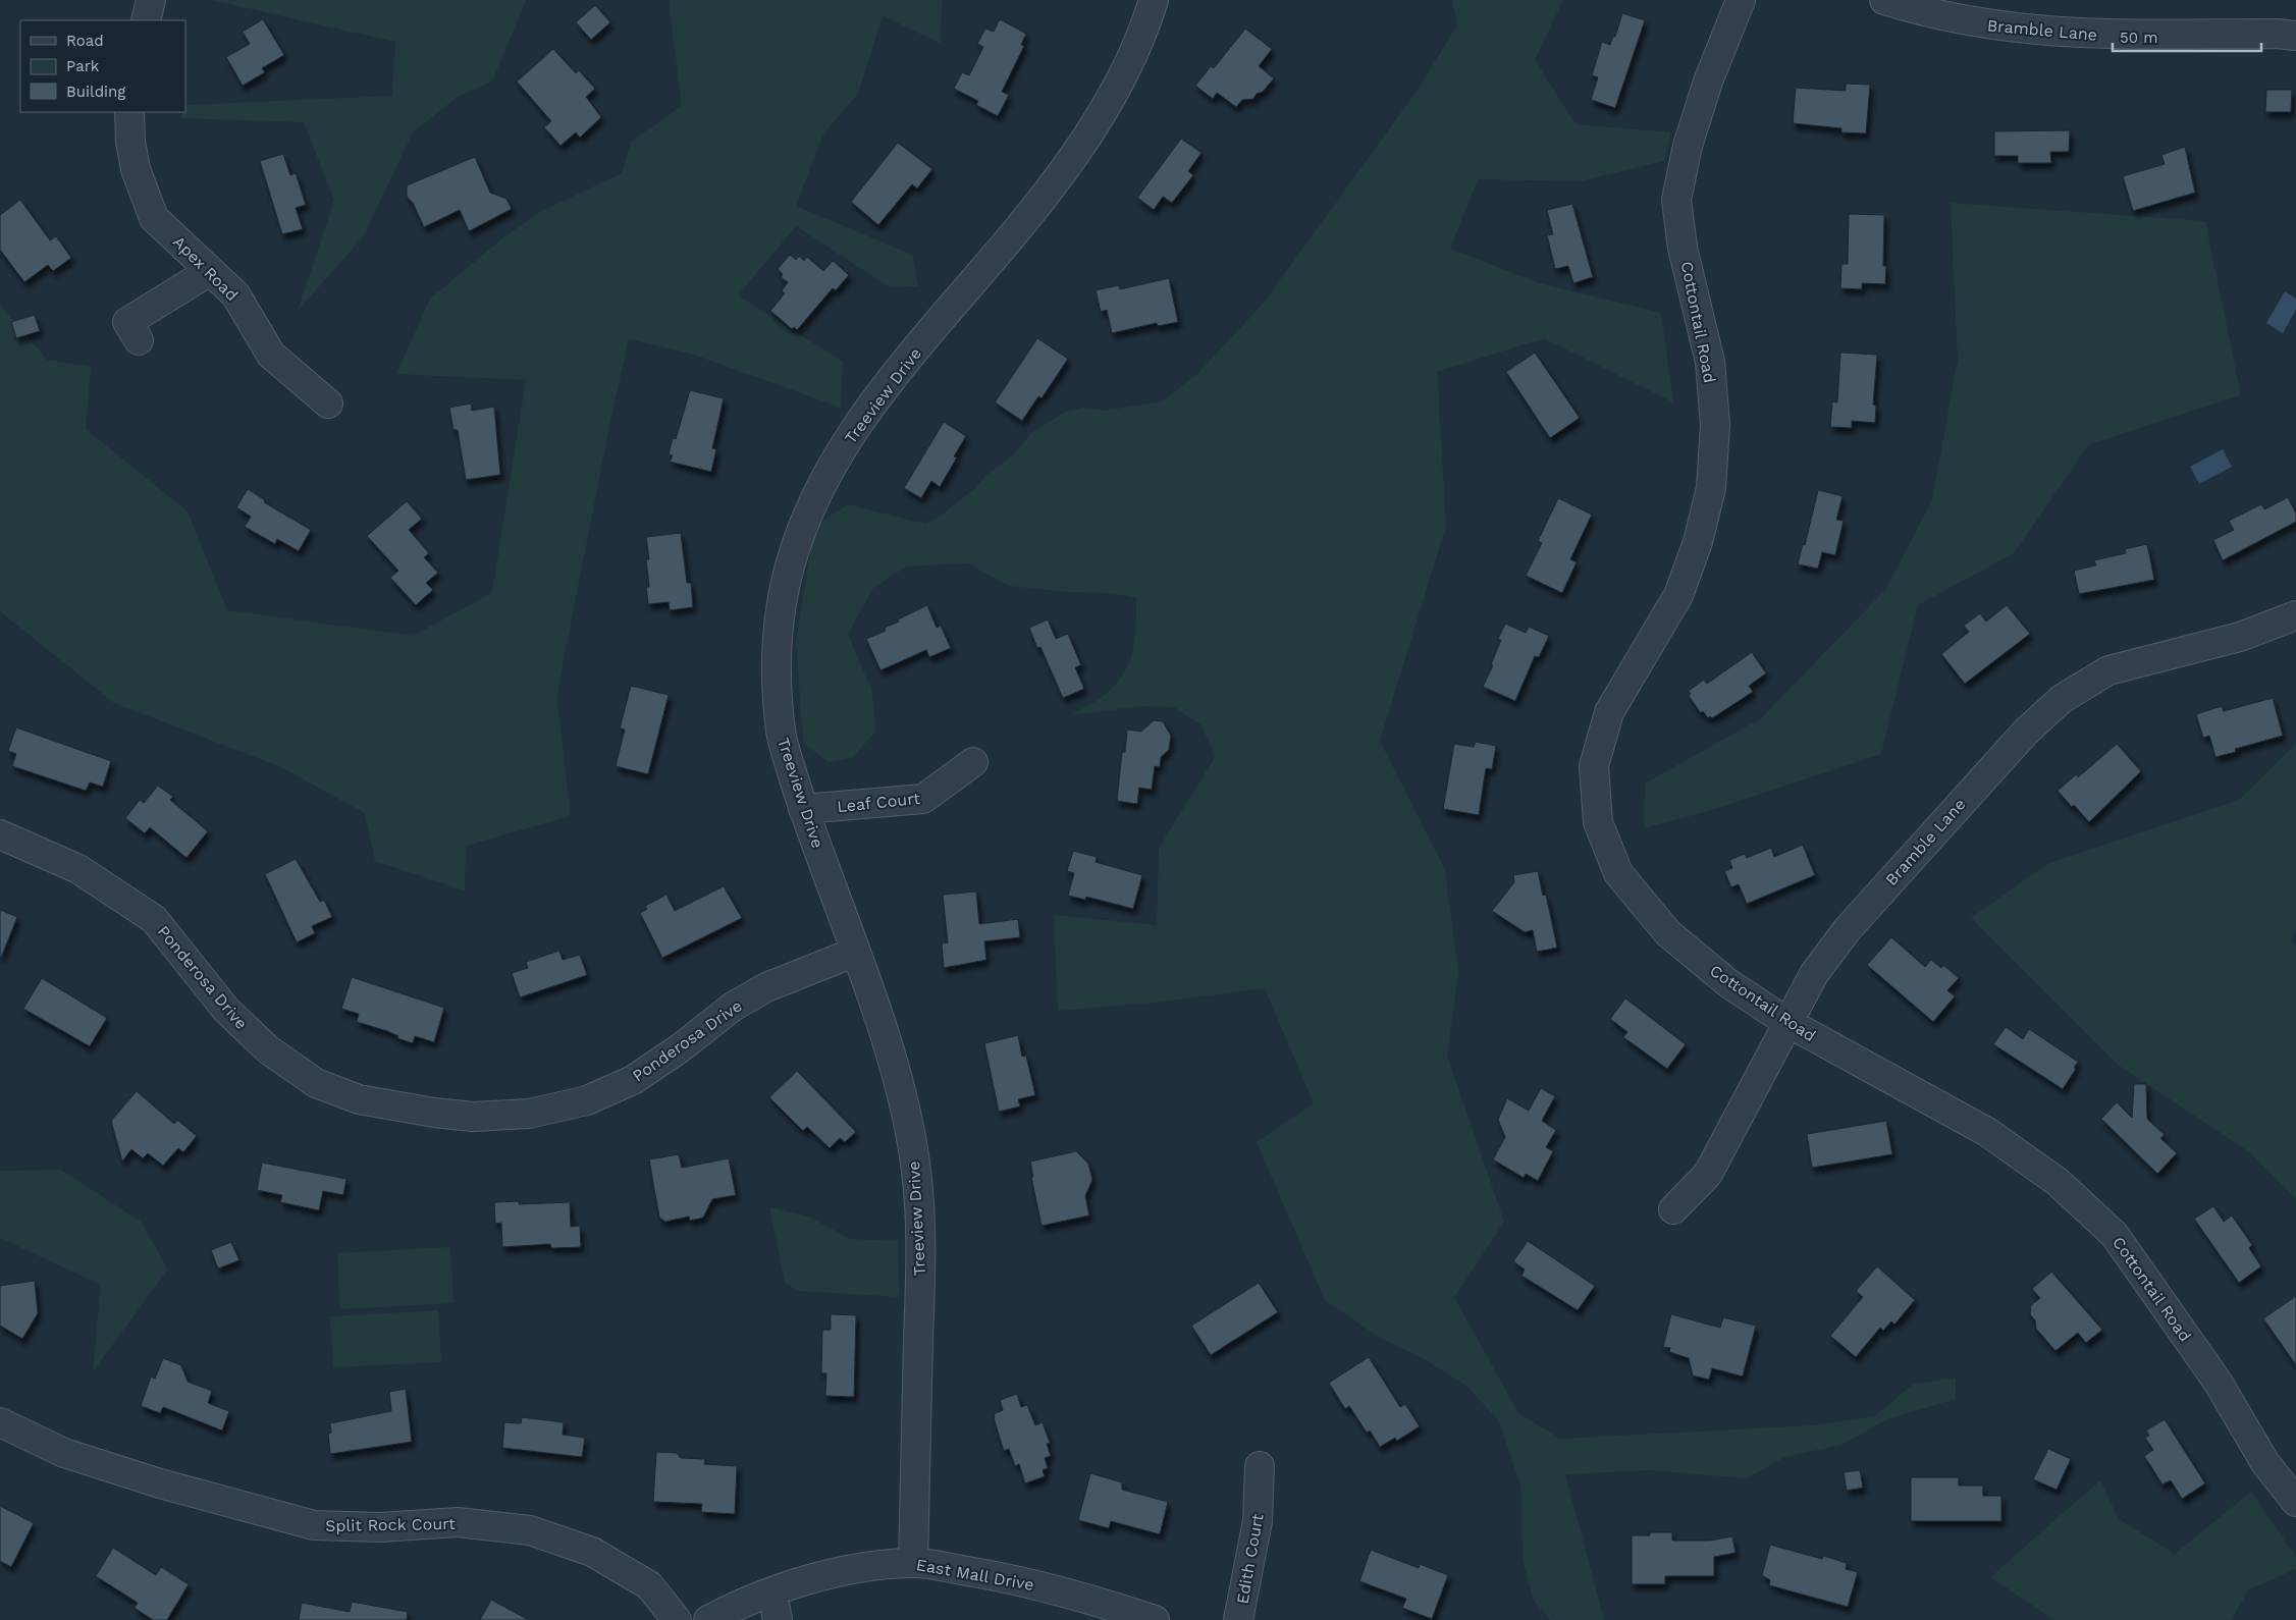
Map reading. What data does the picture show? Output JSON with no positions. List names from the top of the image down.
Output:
{
  "streets": {
    "street": [
      "Bramble Lane",
      "Apex Road",
      "Cottontail Road",
      "Treeview Drive",
      "Leaf Court",
      "Ponderosa Drive",
      "Split Rock Court",
      "Edith Court",
      "East Mall Drive"
    ]
  },
  "crossings": [
    ["Bramble Lane", "Cottontail Road"],
    ["Treeview Drive", "Leaf Court"],
    ["Treeview Drive", "Ponderosa Drive"],
    ["Treeview Drive", "East Mall Drive"]
  ],
  "legend": ["Road", "Park", "Building"],
  "scale_bar": "50 m"
}
